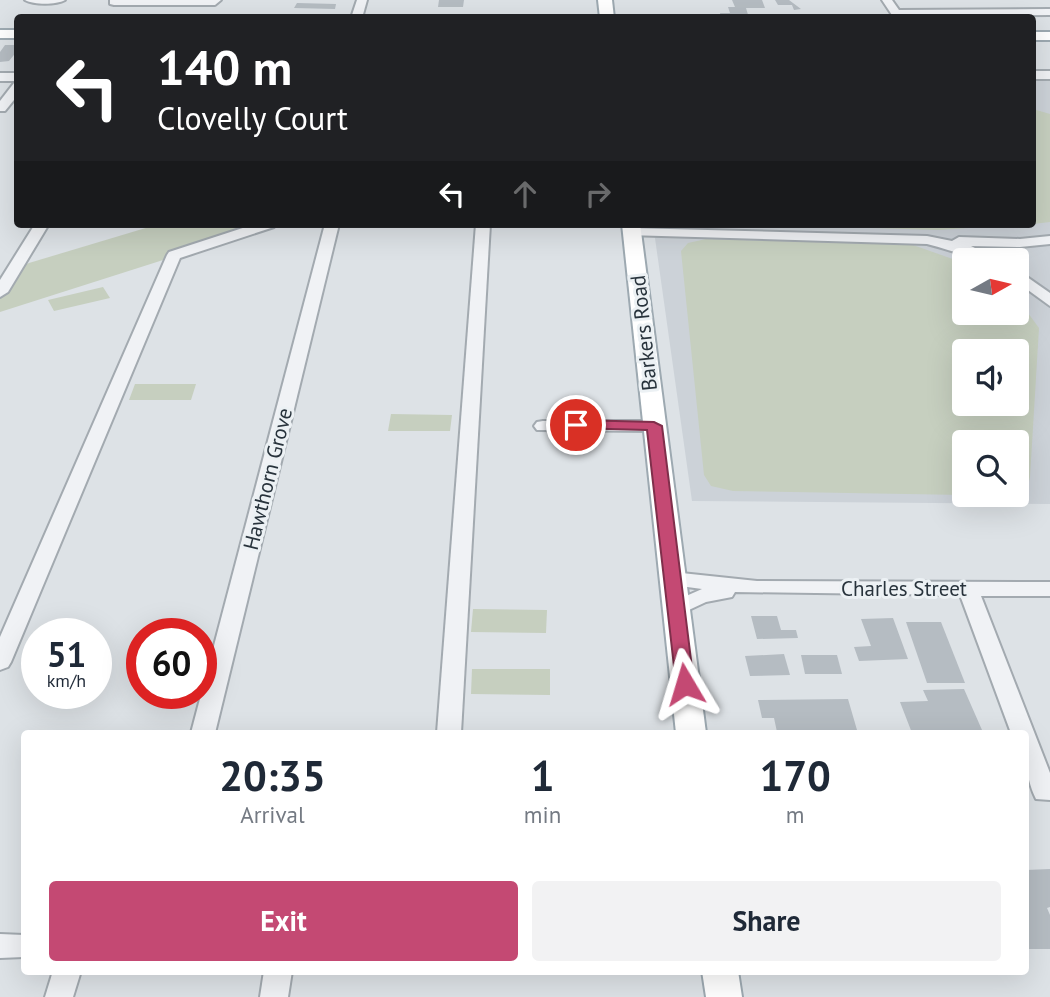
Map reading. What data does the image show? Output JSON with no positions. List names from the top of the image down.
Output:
{
  "streets": {
    "main road": ["Barkers Road"],
    "street": ["Hawthorn Grove", "Charles Street"]
  },
  "crossings": [
    ["Barkers Road", "Charles Street"]
  ],
  "north": "right",
  "page": {
    "turn": ["140 m", "Clovelly Court"],
    "speed": "51 km/h",
    "limit": "60",
    "eta": [
      "20:35",
      "Arrival",
      "1",
      "min",
      "170",
      "m"
    ],
    "buttons": ["Exit", "Share"]
  }
}
